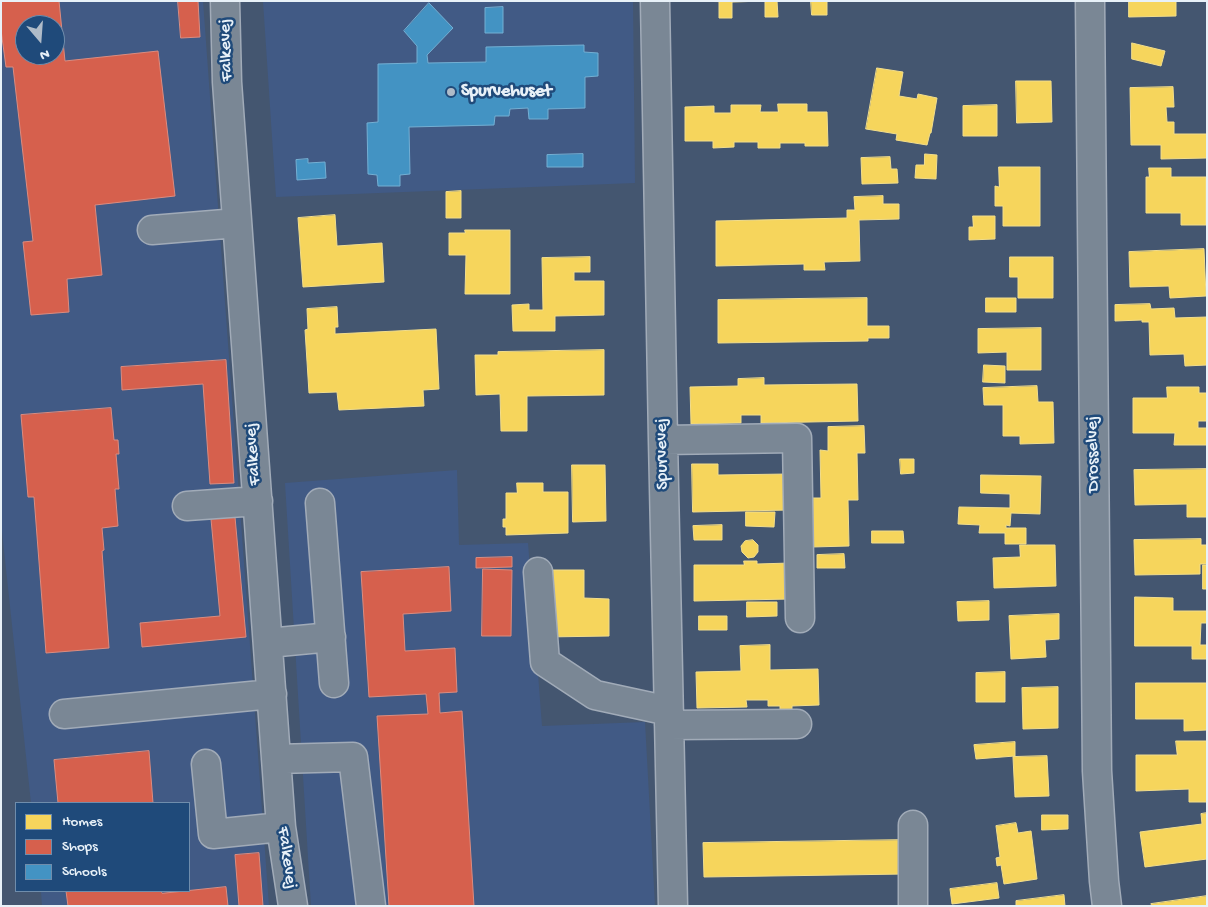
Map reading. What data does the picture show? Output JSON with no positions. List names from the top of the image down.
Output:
{
  "streets": {
    "street": ["Falkevej", "Spurvevej", "Drosselvej"]
  },
  "places": ["Spurvehuset"],
  "legend": ["Homes", "Shops", "Schools"],
  "north": "bottom"
}
